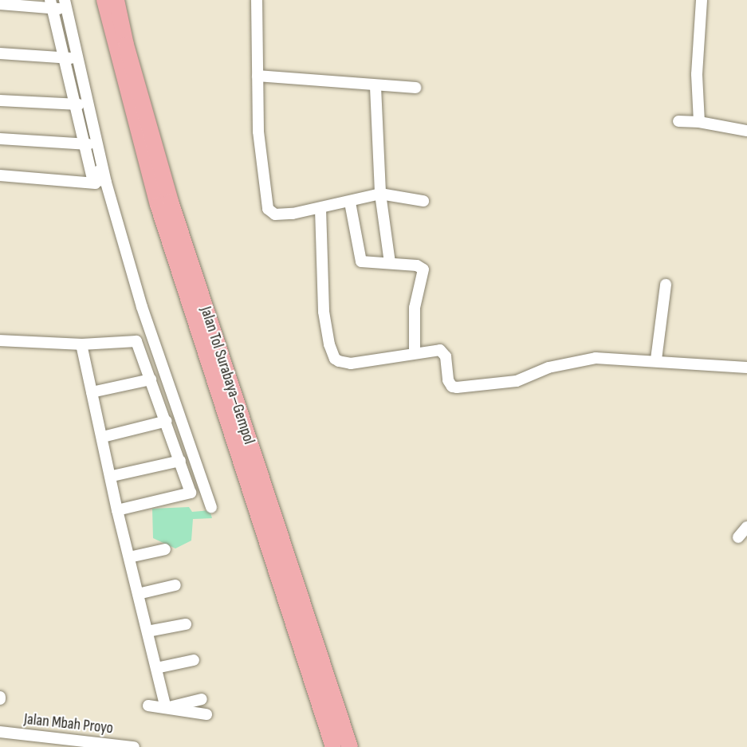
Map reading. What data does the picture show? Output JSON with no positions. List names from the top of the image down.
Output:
{
  "streets": {
    "highway": ["Jalan Tol Surabaya–Gempol"],
    "street": ["Jalan Mbah Proyo"]
  }
}
